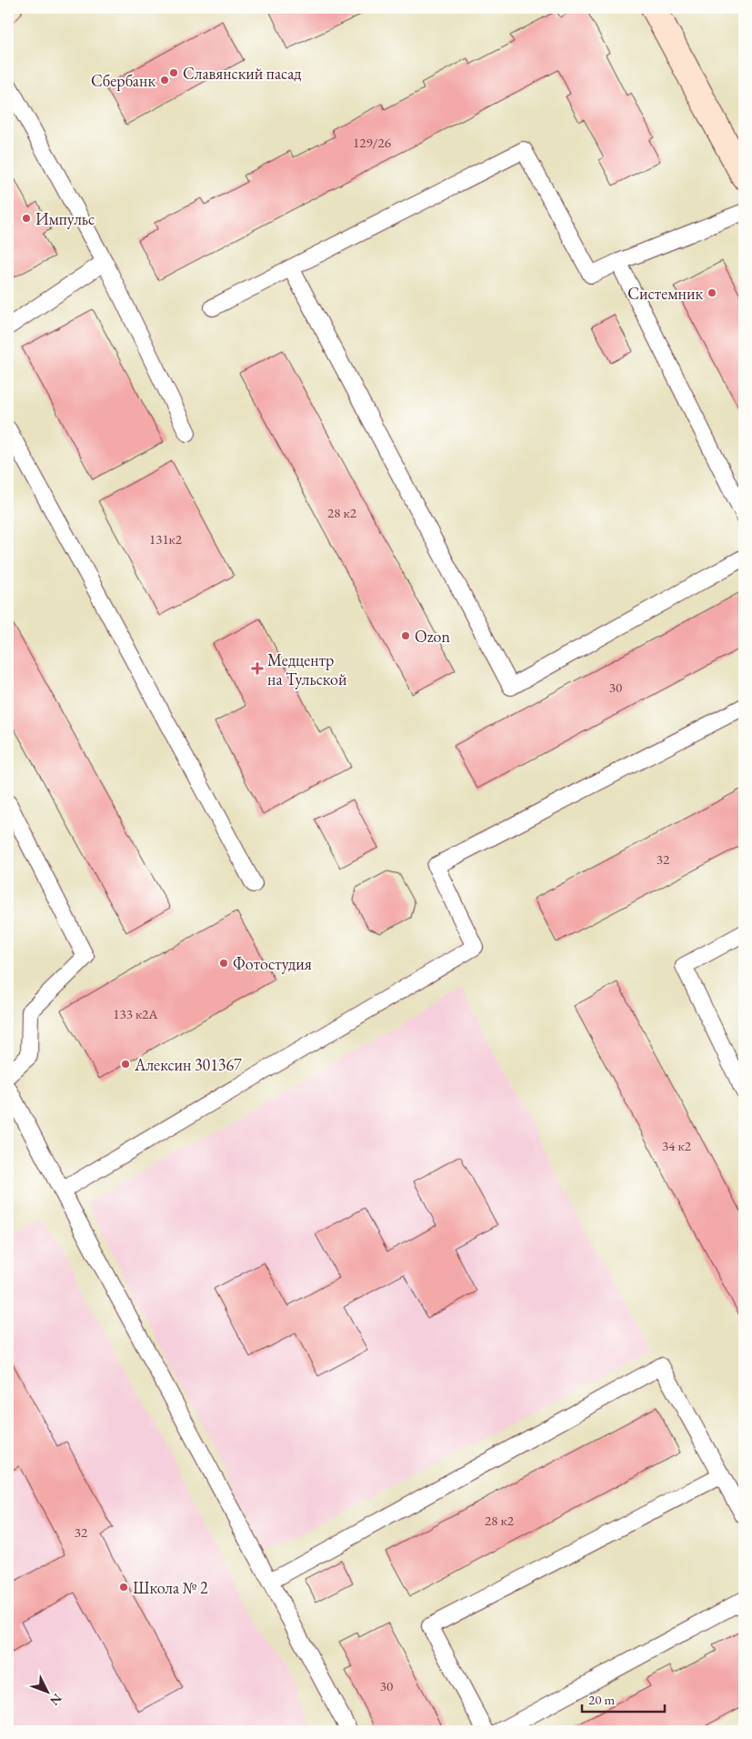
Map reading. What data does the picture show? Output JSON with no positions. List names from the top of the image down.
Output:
{
  "places": {
    "other": [
      "Славянский пасад",
      "Сбербанк",
      "Импульс",
      "Системник",
      "Ozon",
      "Фотостудия",
      "Алексин 301367",
      "Школа № 2"
    ],
    "health": ["Медцентр на Тульской"]
  },
  "house_numbers": [
    "129/26",
    "28 к2",
    "131к2",
    "30",
    "32",
    "133 к2А",
    "34 к2",
    "28 к2",
    "32",
    "30"
  ],
  "scale_bar": "20 m",
  "north": "bottom right"
}
